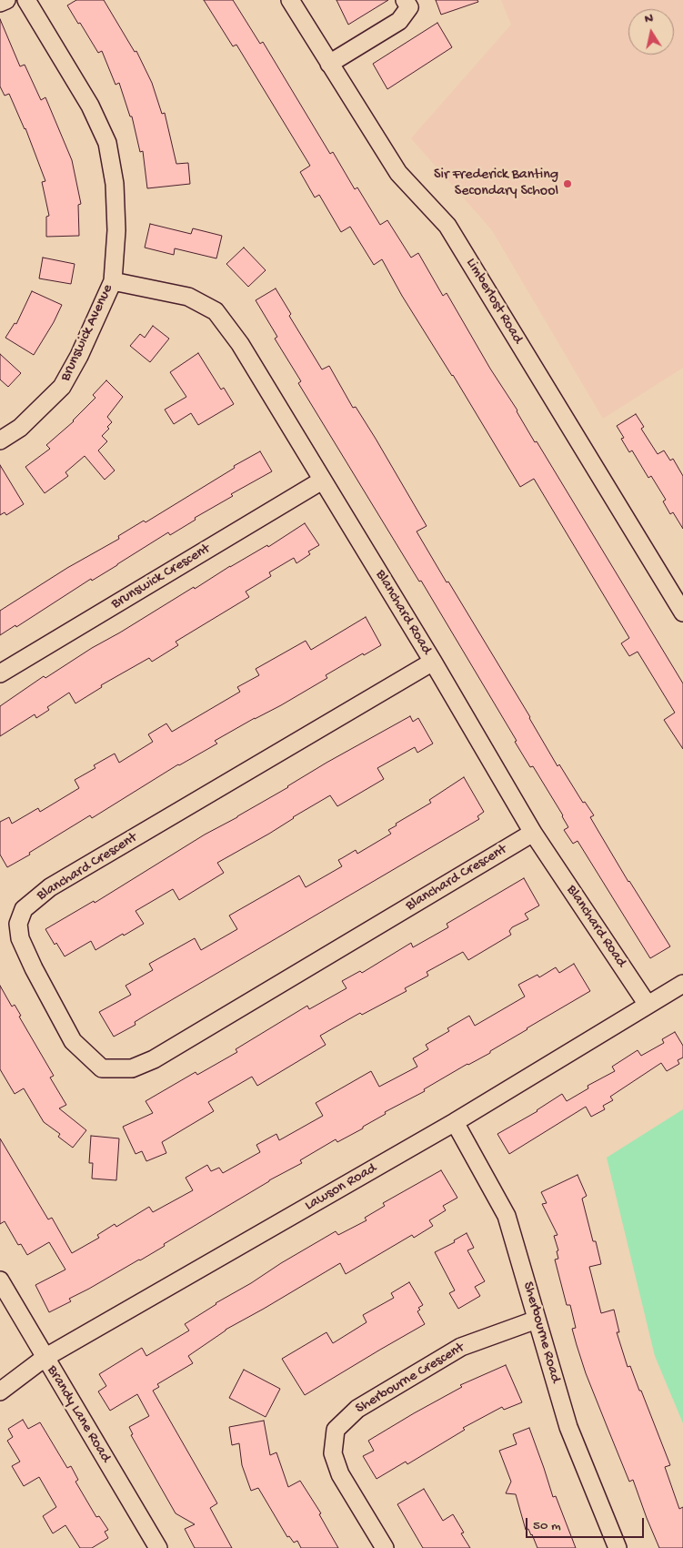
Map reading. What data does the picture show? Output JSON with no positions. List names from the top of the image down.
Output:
{
  "streets": {
    "street": [
      "Limberlost Road",
      "Brunswick Avenue",
      "Brunswick Crescent",
      "Blanchard Road",
      "Blanchard Crescent",
      "Lawson Road",
      "Sherbourne Road",
      "Sherbourne Crescent",
      "Brandy Lane Road"
    ]
  },
  "crossings": [
    ["Brunswick Avenue", "Blanchard Road"],
    ["Brunswick Crescent", "Blanchard Road"],
    ["Blanchard Road", "Blanchard Crescent"],
    ["Blanchard Road", "Lawson Road"],
    ["Lawson Road", "Sherbourne Road"],
    ["Lawson Road", "Brandy Lane Road"],
    ["Sherbourne Road", "Sherbourne Crescent"]
  ],
  "places": ["Sir Frederick Banting Secondary School"],
  "scale_bar": "50 m",
  "north": "top"
}
